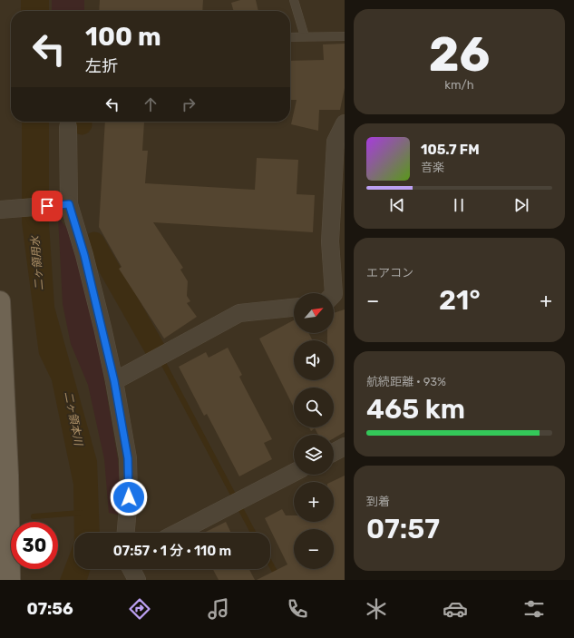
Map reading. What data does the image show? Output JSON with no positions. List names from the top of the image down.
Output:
{
  "water": ["二ヶ領用水", "二ヶ領本川"],
  "north": "top right",
  "page": {
    "tile": [
      ["26", "km/h"],
      "エアコン",
      ["航続距離 · 93%", "465 km"],
      ["到着", "07:57"]
    ],
    "turn": ["100 m", "左折"],
    "song": ["105.7 FM", "音楽"],
    "heat": ["−", "21°", "+"],
    "map_buttons": ["+", "−"],
    "limit": "30",
    "trip": "07:57 · 1 分 · 110 m",
    "tabs": "07:56"
  }
}
